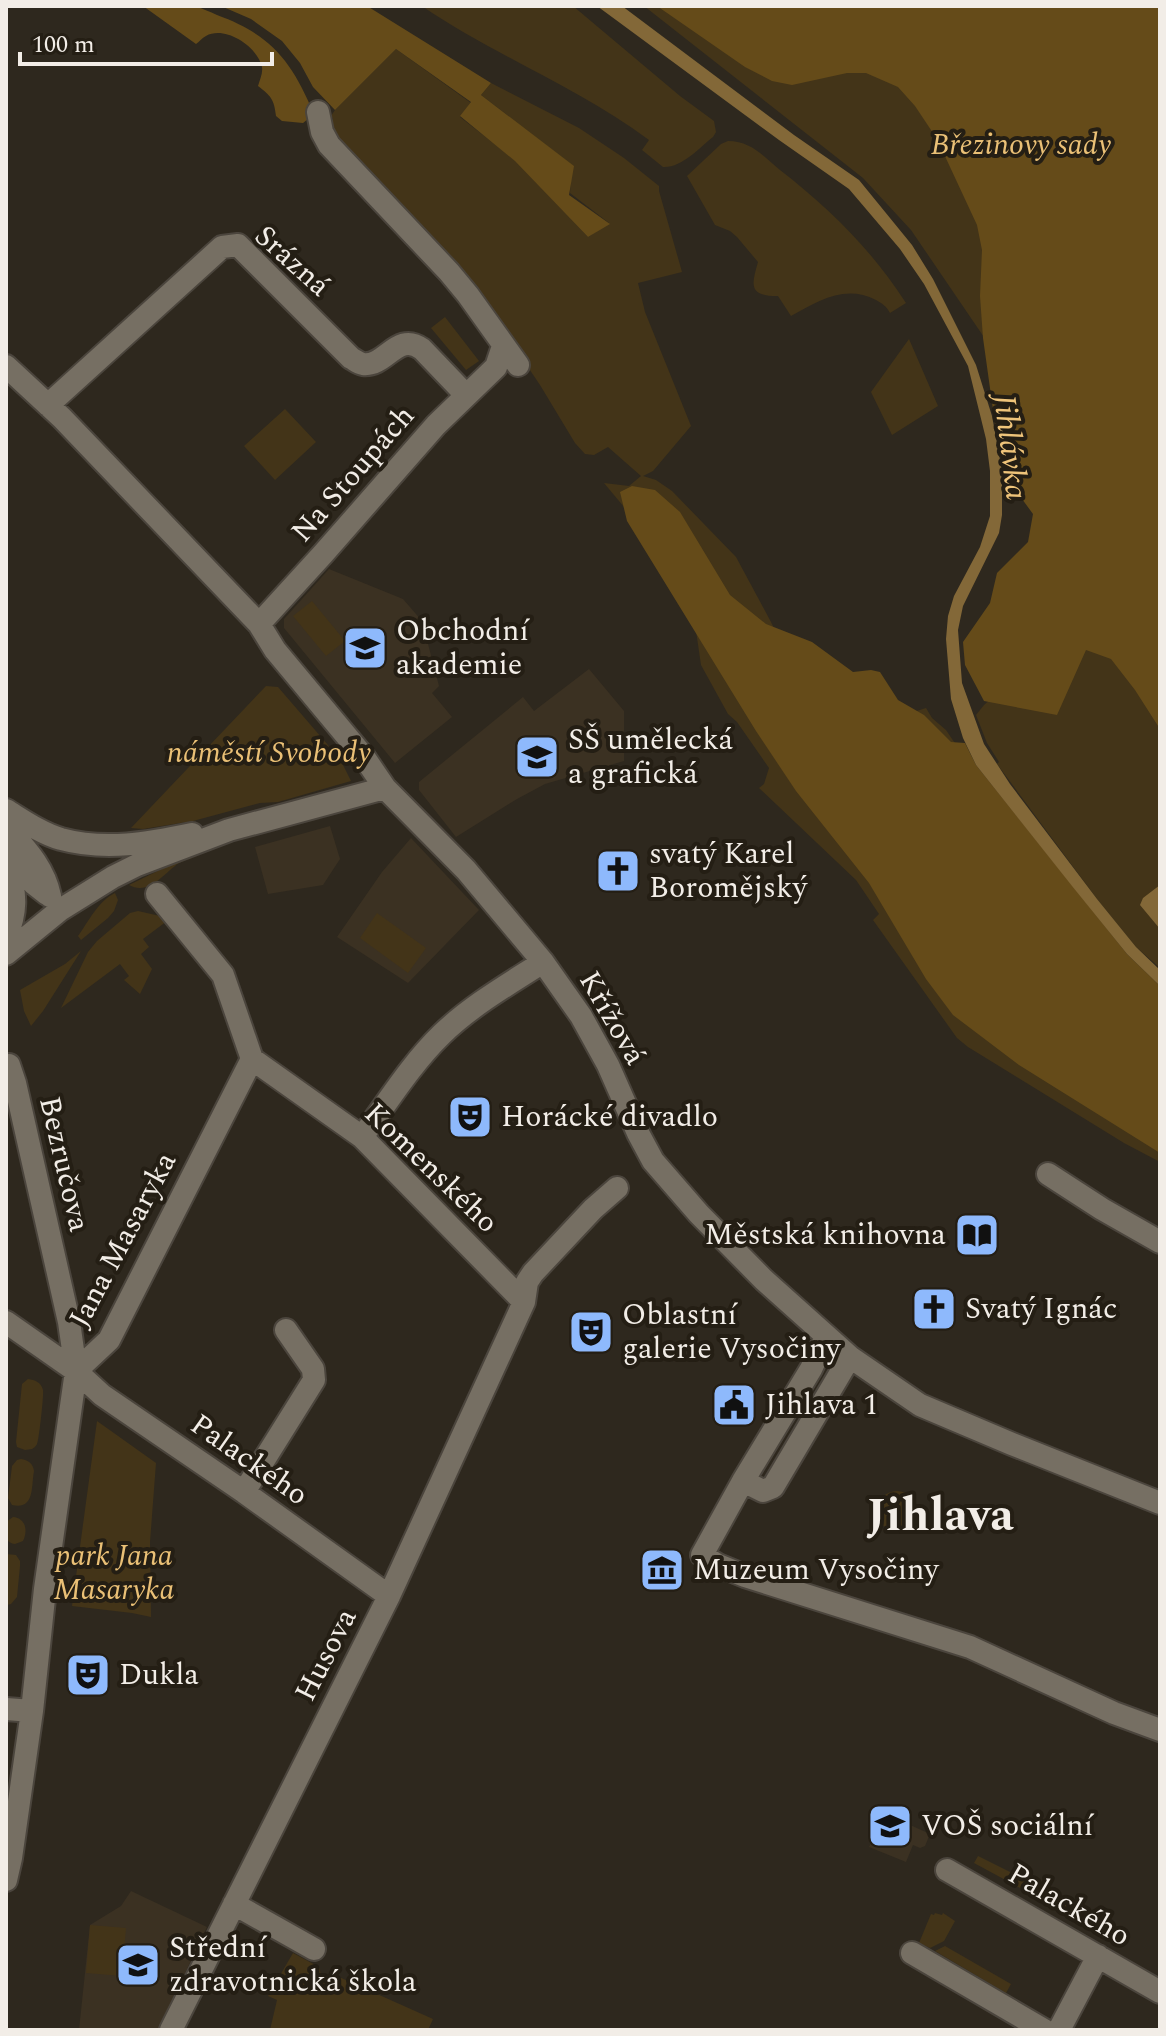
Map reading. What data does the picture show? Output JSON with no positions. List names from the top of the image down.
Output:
{
  "streets": {
    "street": [
      "Srázná",
      "Na Stoupách",
      "Křížová",
      "Bezručova",
      "Komenského",
      "Jana Masaryka",
      "Palackého",
      "Husova"
    ]
  },
  "crossings": [
    ["Srázná", "Na Stoupách"],
    ["Bezručova", "Jana Masaryka"],
    ["Bezručova", "Palackého"],
    ["Komenského", "Jana Masaryka"],
    ["Komenského", "Husova"],
    ["Jana Masaryka", "Palackého"],
    ["Palackého", "Husova"]
  ],
  "districts": ["Jihlava"],
  "water": ["Jihlávka"],
  "parks": ["Březinovy sady", "náměstí Svobody", "park Jana Masaryka"],
  "places": {
    "school or university": [
      "Obchodní akademie",
      "SŠ umělecká a grafická",
      "VOŠ sociální",
      "Střední zdravotnická škola"
    ],
    "church": ["svatý Karel Boromějský", "Svatý Ignác"],
    "theatre": ["Horácké divadlo", "Oblastní galerie Vysočiny", "Dukla"],
    "library": ["Městská knihovna"],
    "public building": ["Jihlava 1"],
    "museum": ["Muzeum Vysočiny"]
  },
  "scale_bar": "100 m"
}
